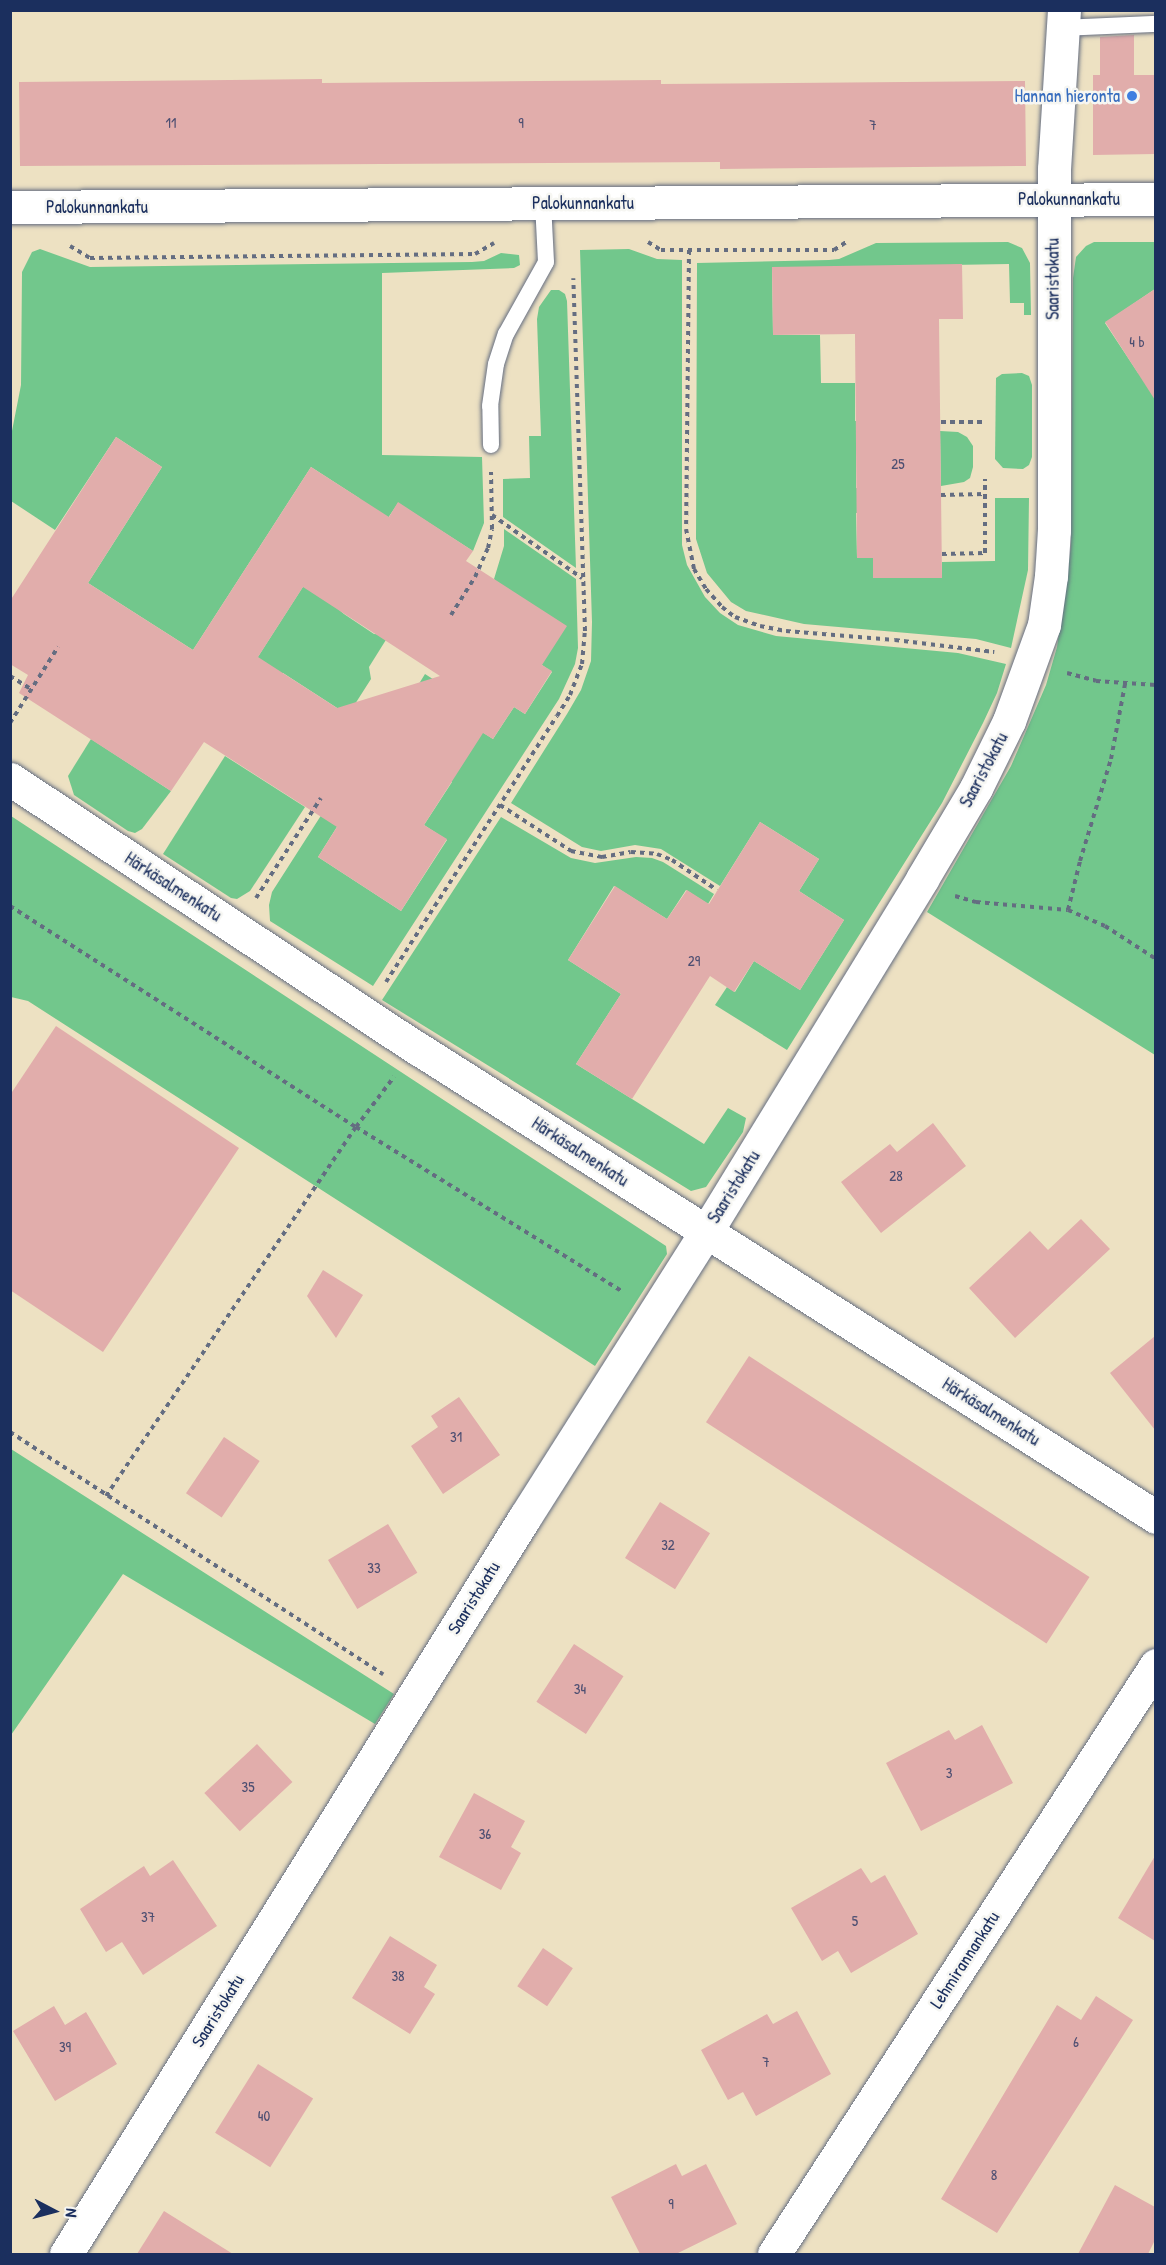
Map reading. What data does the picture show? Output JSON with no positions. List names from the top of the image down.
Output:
{
  "streets": {
    "street": [
      "Palokunnankatu",
      "Saaristokatu",
      "Härkäsalmenkatu",
      "Lehmirannankatu"
    ]
  },
  "crossings": [
    ["Palokunnankatu", "Saaristokatu"],
    ["Saaristokatu", "Härkäsalmenkatu"]
  ],
  "places": ["Hannan hieronta"],
  "house_numbers": [
    "11",
    "9",
    "7",
    "4 b",
    "25",
    "29",
    "28",
    "31",
    "32",
    "33",
    "34",
    "3",
    "35",
    "36",
    "37",
    "5",
    "38",
    "6",
    "39",
    "7",
    "40",
    "8",
    "9"
  ],
  "north": "right"
}
